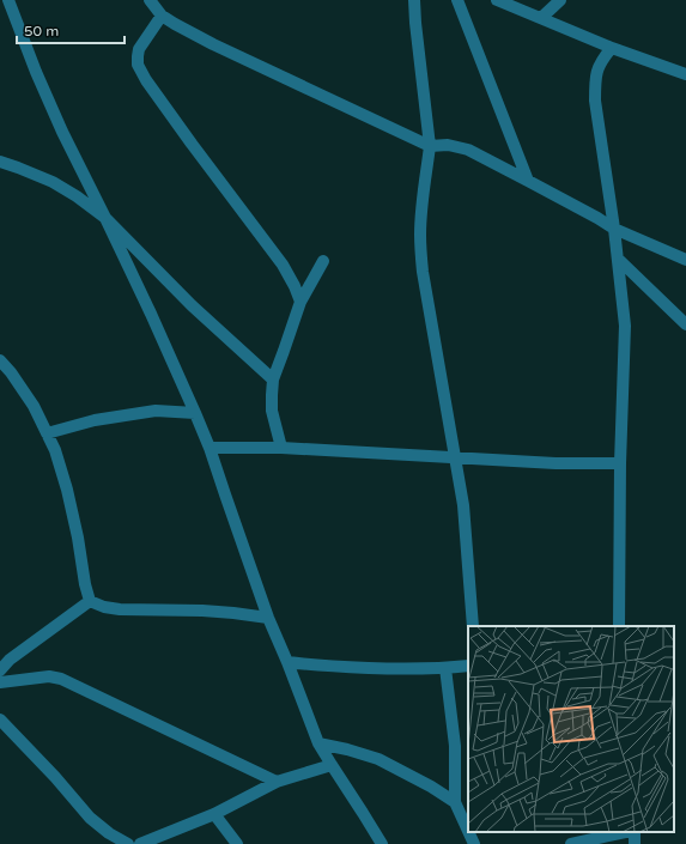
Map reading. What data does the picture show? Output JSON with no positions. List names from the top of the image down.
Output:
{
  "scale_bar": "50 m"
}
